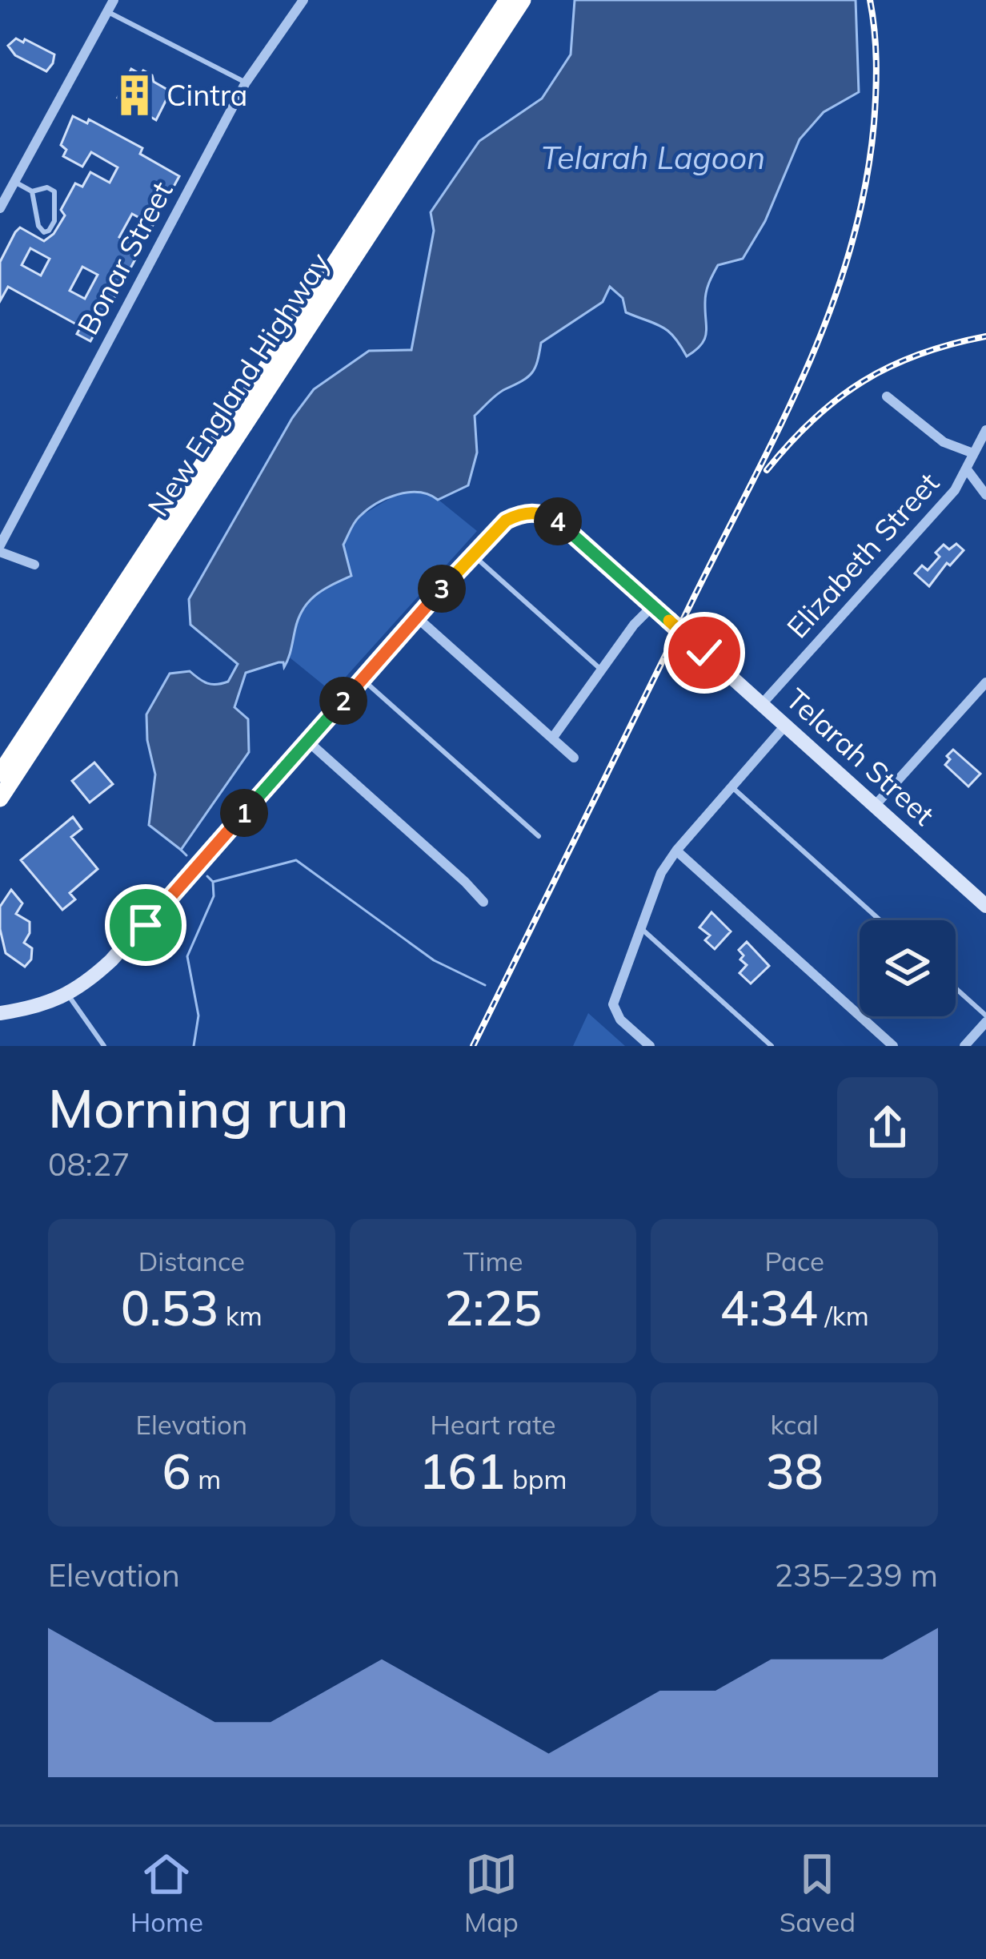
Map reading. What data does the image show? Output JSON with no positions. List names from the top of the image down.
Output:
{
  "streets": {
    "highway": ["New England Highway"],
    "street": ["Bonar Street", "Elizabeth Street", "Telarah Street"]
  },
  "crossings": [
    ["Elizabeth Street", "Telarah Street"]
  ],
  "water": ["Telarah Lagoon"],
  "places": {
    "building": ["Cintra"]
  },
  "page": {
    "pins": [
      "4",
      "3",
      "2",
      "1"
    ],
    "heading": ["Morning run", "08:27"],
    "stats": [
      ["Distance", "0.53 km"],
      ["Time", "2:25"],
      ["Pace", "4:34 /km"],
      ["Elevation", "6 m"],
      ["Heart rate", "161 bpm"],
      ["kcal", "38"]
    ],
    "chart": ["Elevation", "235–239 m"],
    "tabs": ["Home", "Map", "Saved"]
  }
}
